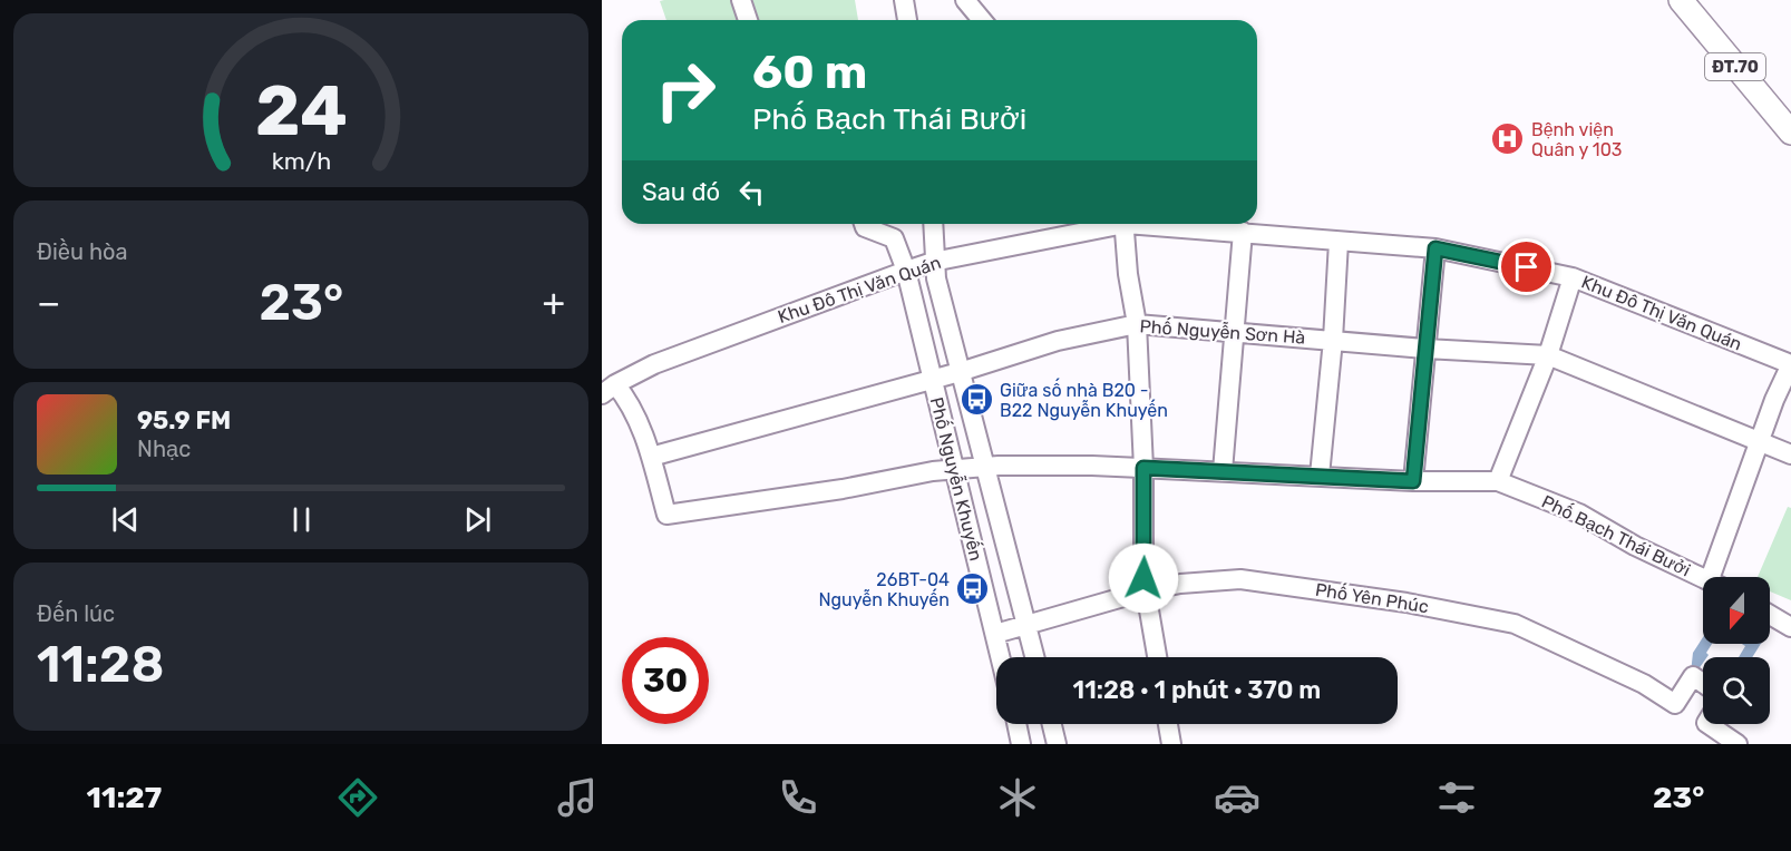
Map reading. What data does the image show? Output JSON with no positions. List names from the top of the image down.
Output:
{
  "streets": {
    "main road": ["ĐT.70"],
    "street": [
      "Khu Đô Thị Văn Quán",
      "Phố Nguyễn Sơn Hà",
      "Phố Nguyễn Khuyến",
      "Phố Bạch Thái Bưởi",
      "Phố Yên Phúc"
    ]
  },
  "crossings": [
    ["Khu Đô Thị Văn Quán", "Phố Nguyễn Khuyến"],
    ["Phố Nguyễn Sơn Hà", "Phố Nguyễn Khuyến"],
    ["Phố Nguyễn Sơn Hà", "Phố Bạch Thái Bưởi"],
    ["Phố Nguyễn Khuyến", "Phố Bạch Thái Bưởi"],
    ["Phố Nguyễn Khuyến", "Phố Yên Phúc"]
  ],
  "places": {
    "hospital": ["Bệnh viện Quân y 103"],
    "bus stop": ["Giữa số nhà B20 - B22 Nguyễn Khuyến", "26BT-04 Nguyễn Khuyến"]
  },
  "north": "bottom",
  "page": {
    "turn": ["60 m", "Phố Bạch Thái Bưởi"],
    "then": "Sau đó",
    "tile": [
      "Điều hòa",
      ["Đến lúc", "11:28"]
    ],
    "heat": ["−", "23°", "+"],
    "song": ["95.9 FM", "Nhạc"],
    "limit": "30",
    "trip": "11:28 · 1 phút · 370 m",
    "tabs": ["11:27", "23°"],
    "gauge": ["24", "km/h"]
  }
}
